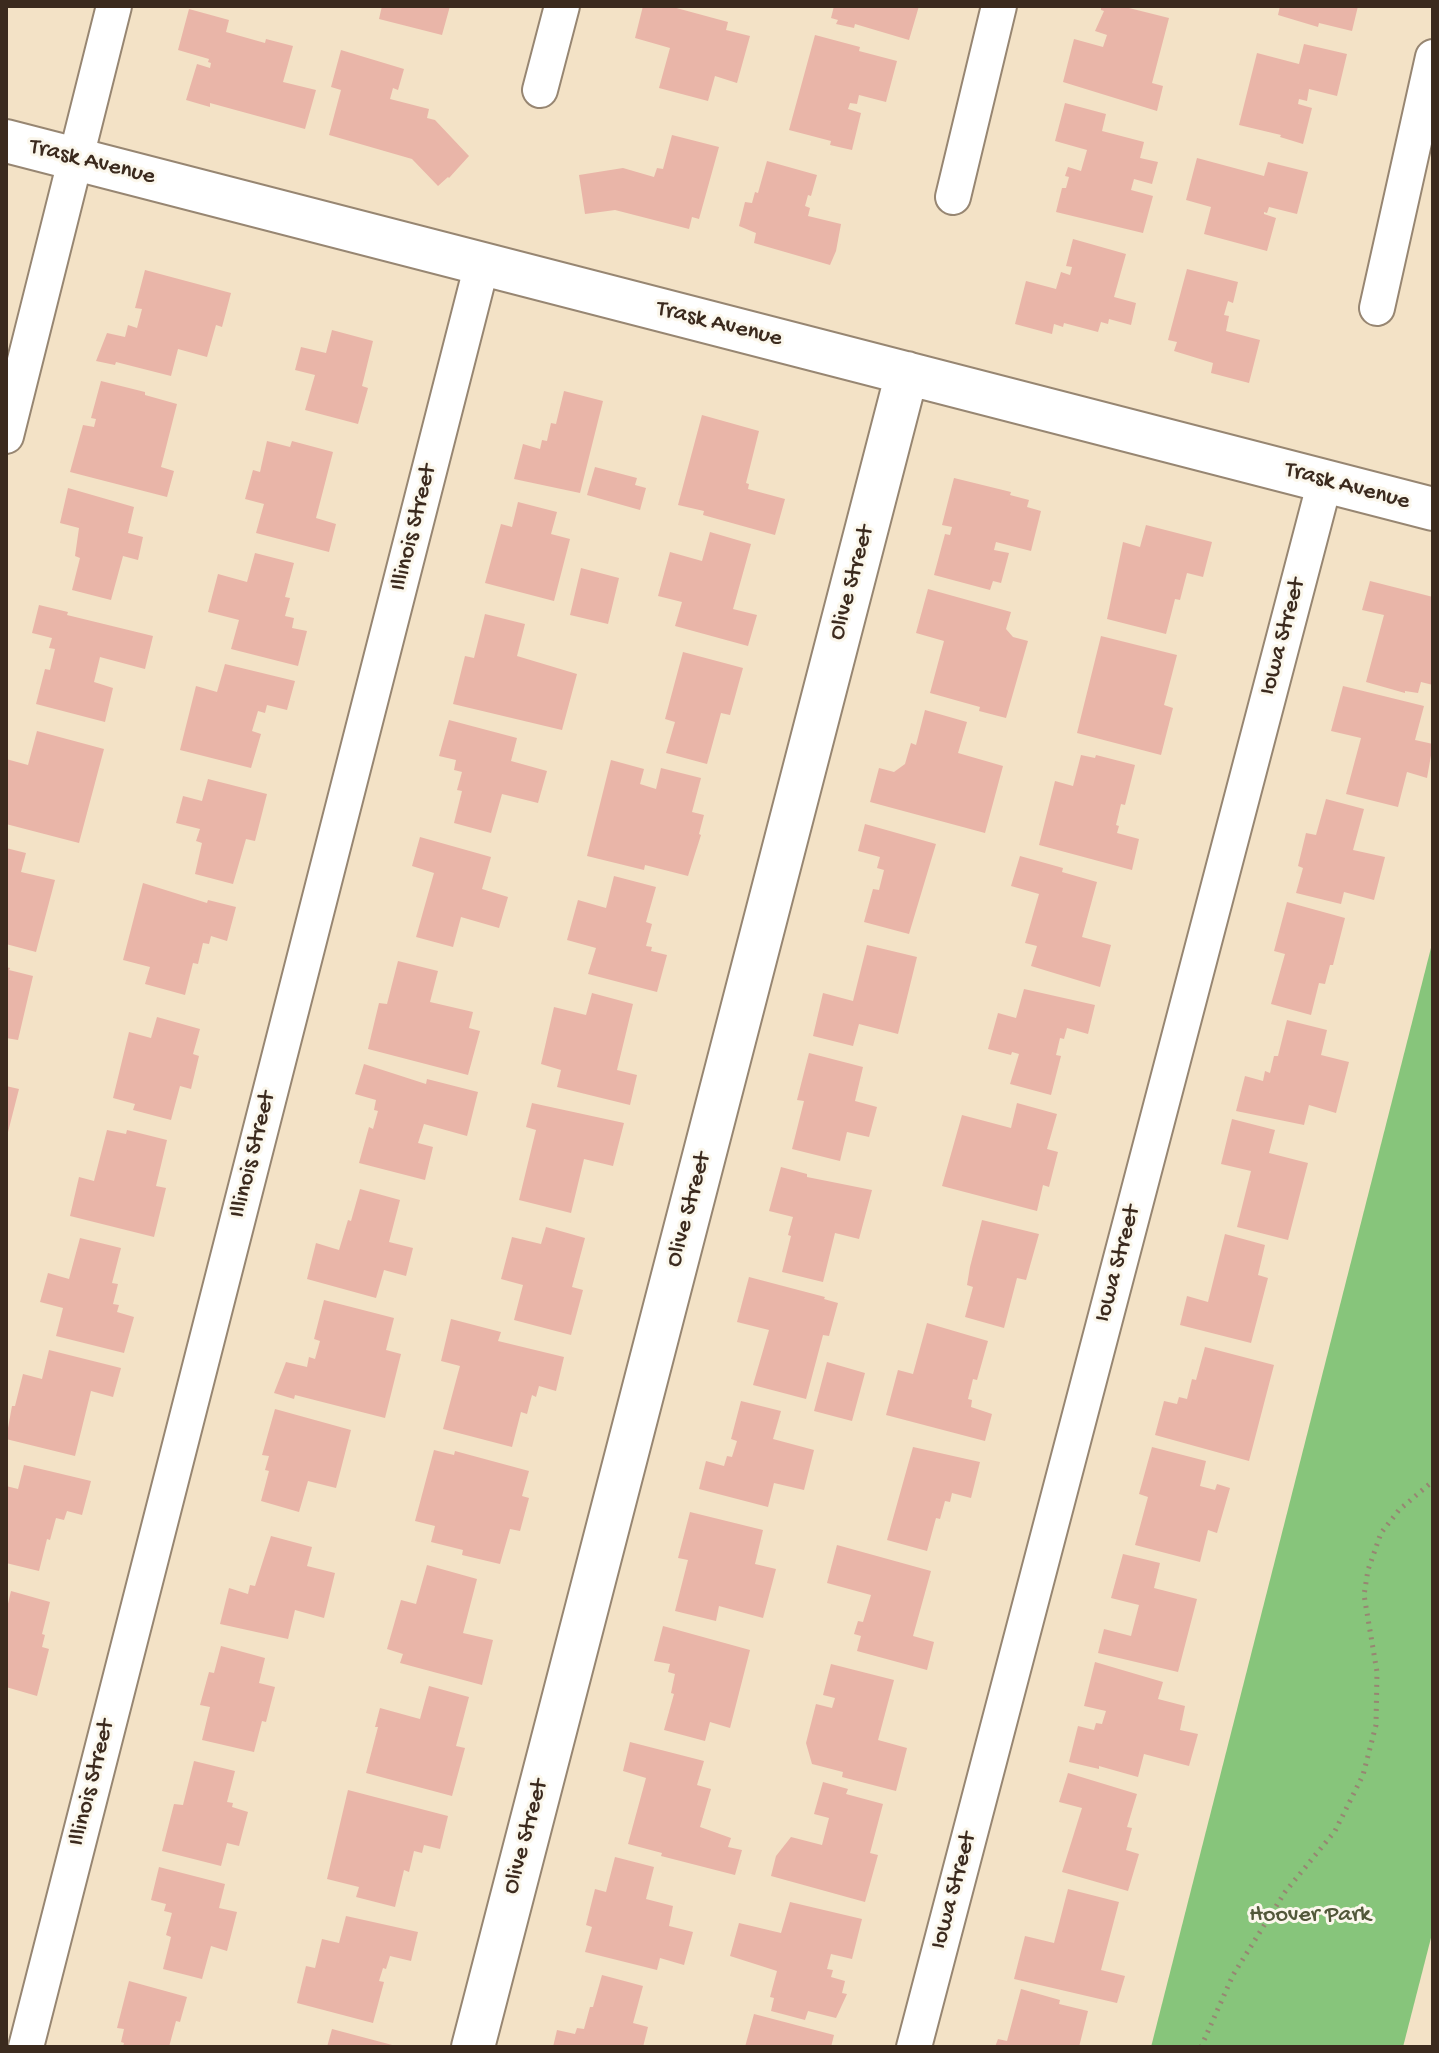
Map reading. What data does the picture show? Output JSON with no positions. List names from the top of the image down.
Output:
{
  "streets": {
    "street": [
      "Trask Avenue",
      "Illinois Street",
      "Olive Street",
      "Iowa Street"
    ]
  },
  "crossings": [
    ["Trask Avenue", "Illinois Street"],
    ["Trask Avenue", "Olive Street"],
    ["Trask Avenue", "Iowa Street"]
  ],
  "parks": ["Hoover Park"]
}
